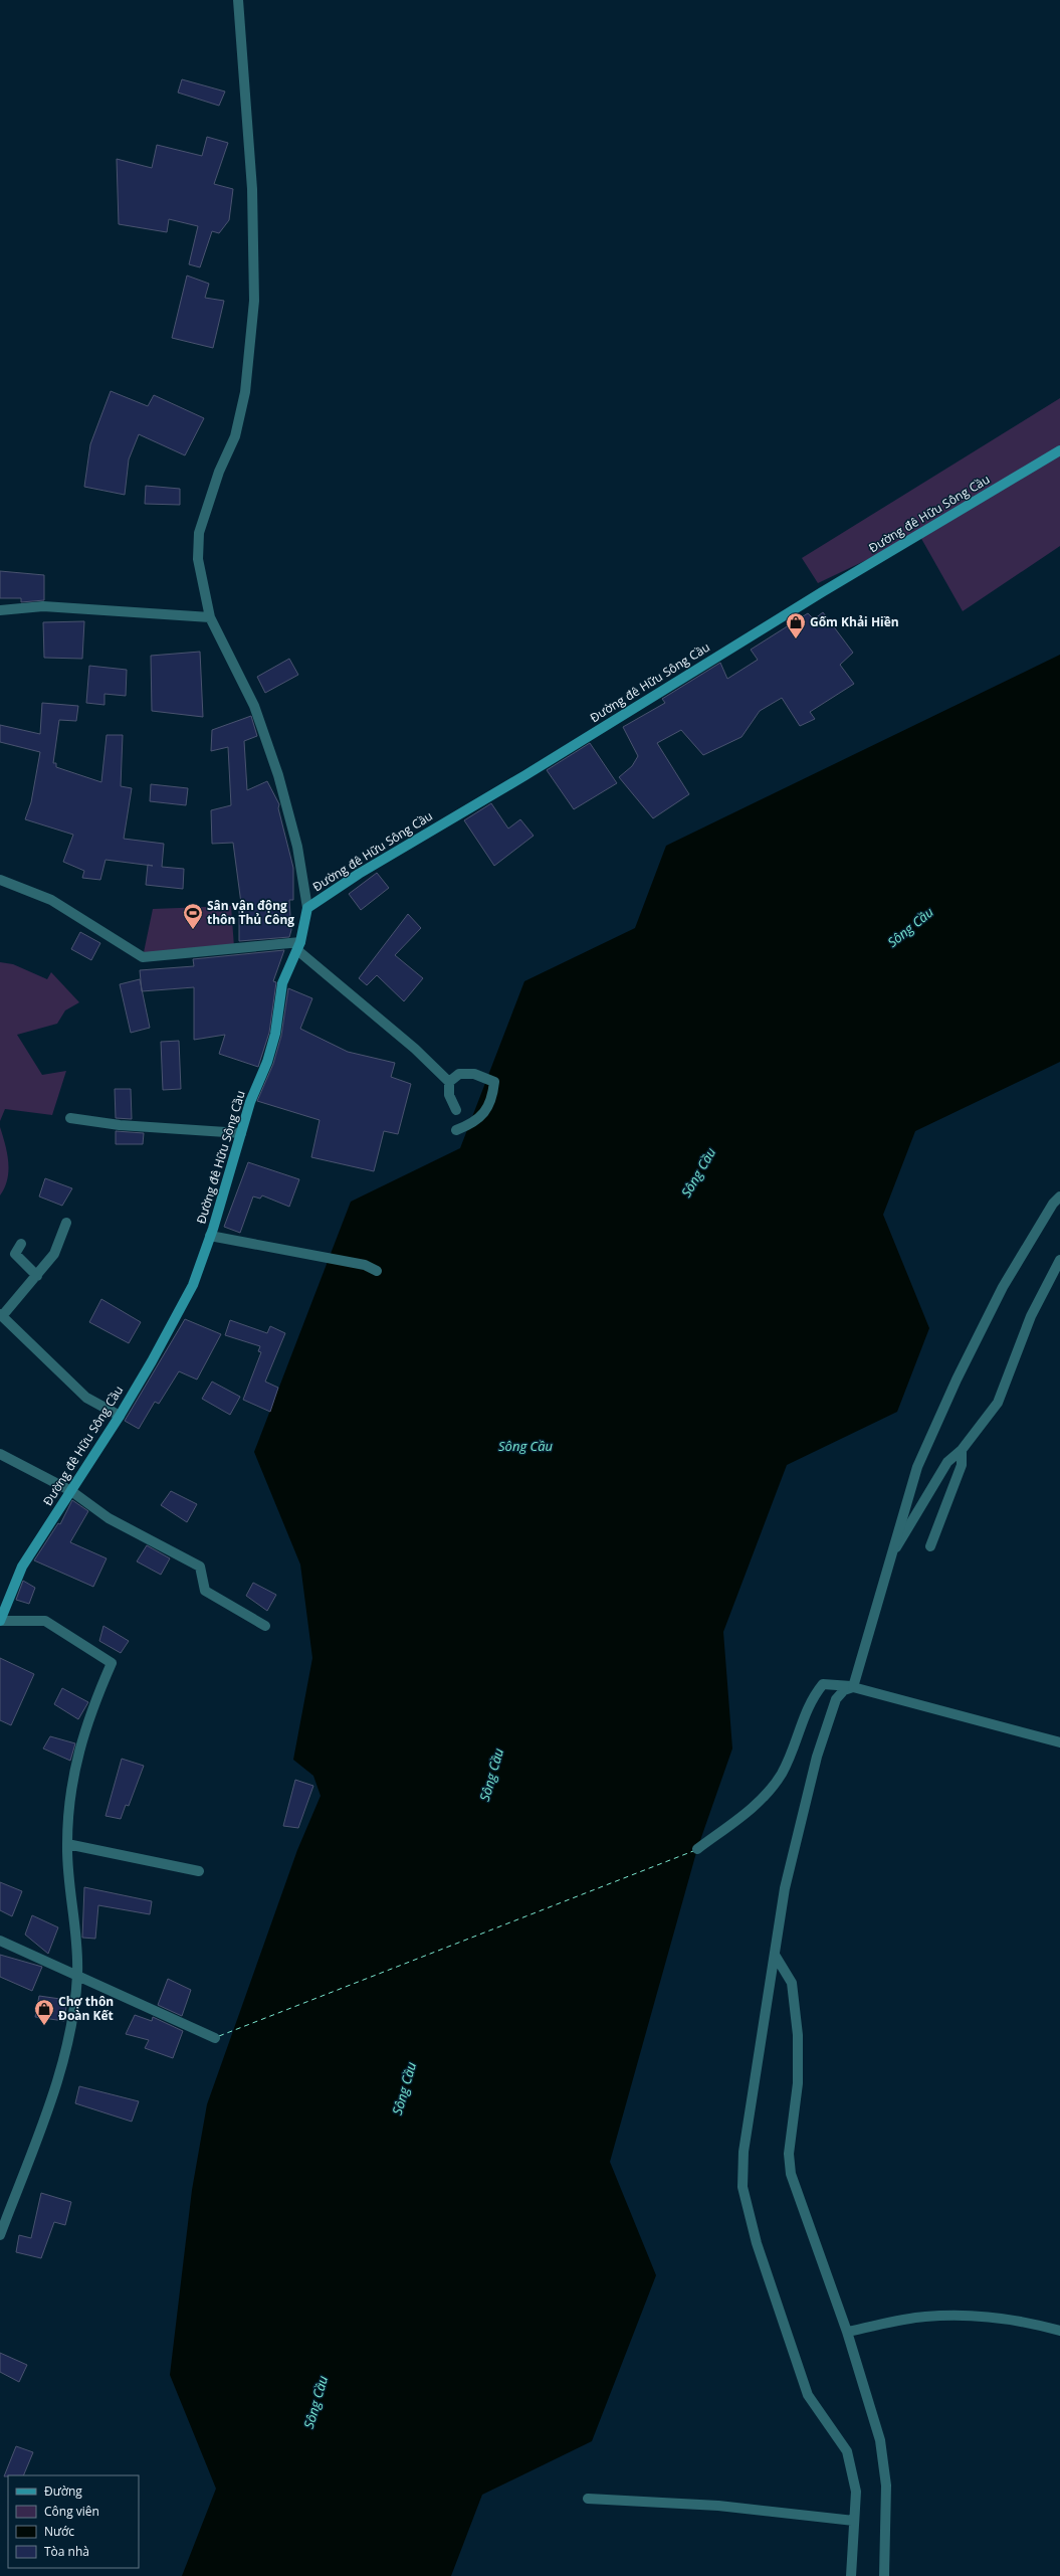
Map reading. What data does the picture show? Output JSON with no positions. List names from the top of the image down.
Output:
{
  "streets": {
    "main road": ["Đường đê Hữu Sông Cầu"]
  },
  "water": ["Sông Cầu"],
  "places": {
    "shop": ["Gốm Khải Hiền", "Chợ thôn Đoàn Kết"],
    "sports": ["Sân vận động thôn Thủ Công"]
  },
  "legend": [
    "Đường",
    "Công viên",
    "Nước",
    "Tòa nhà"
  ]
}
